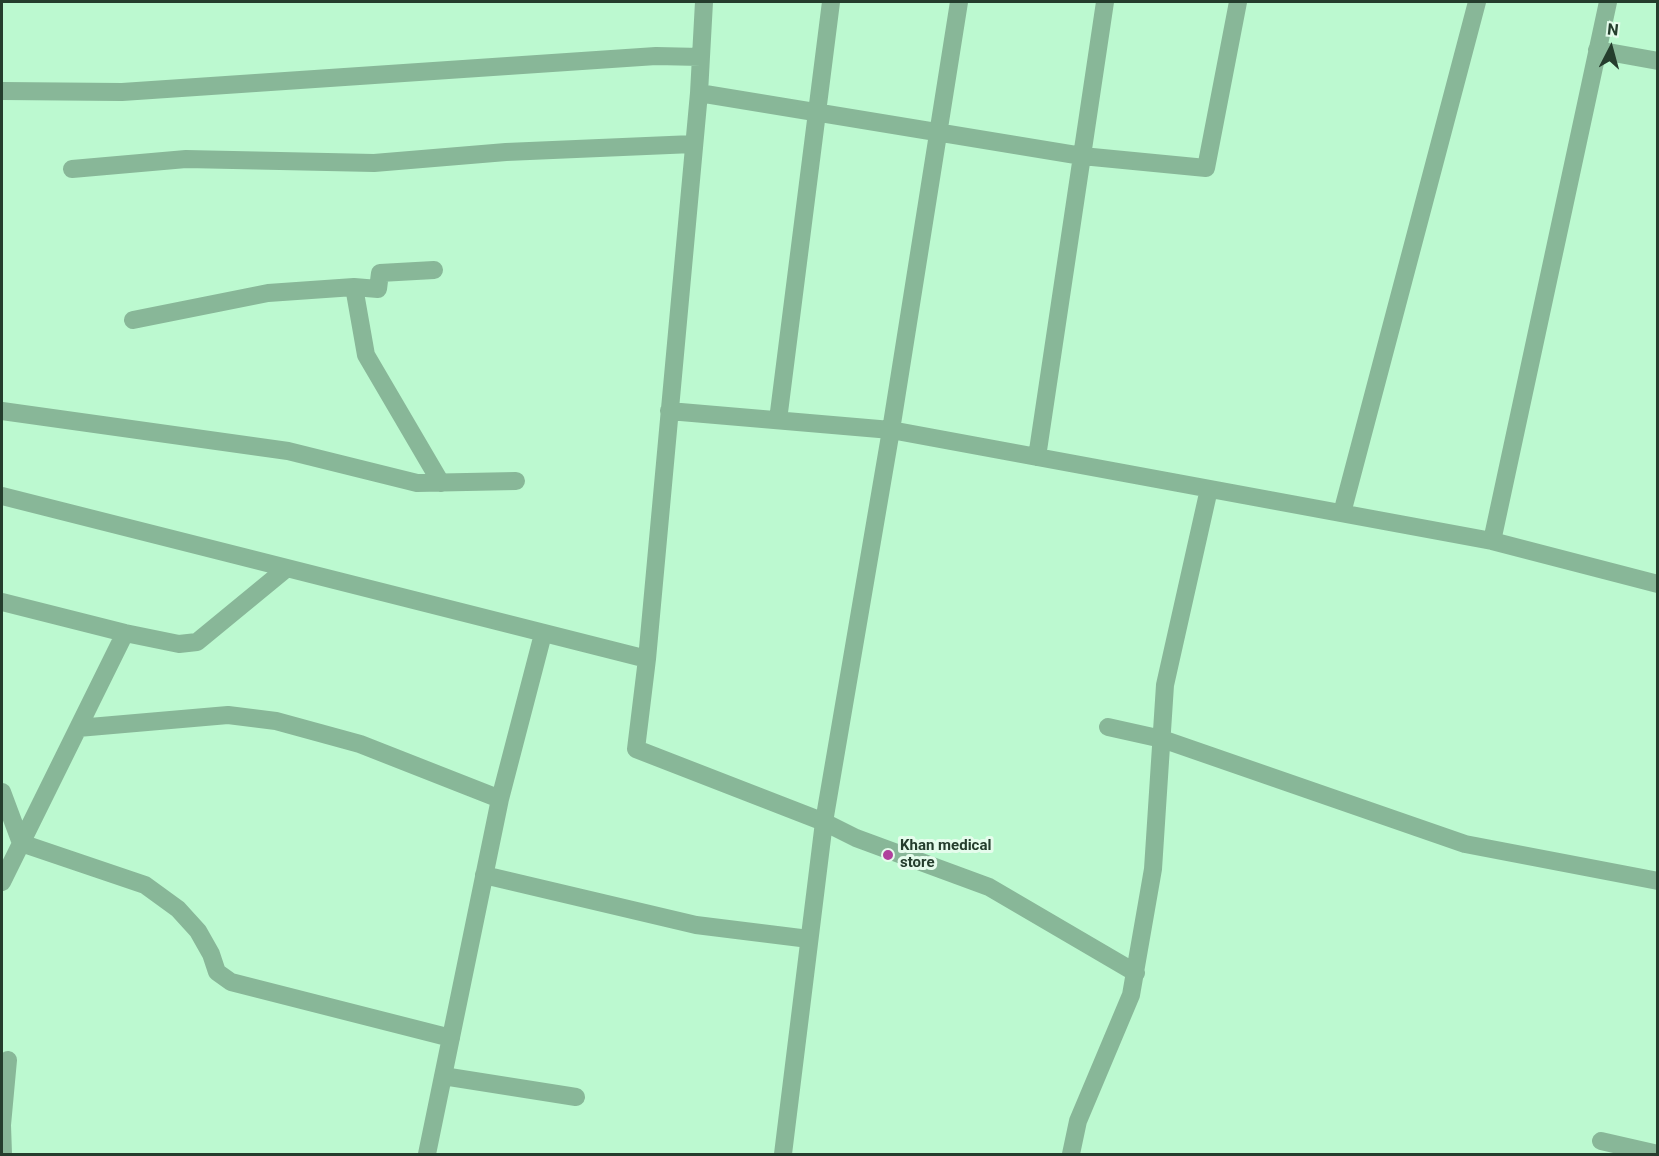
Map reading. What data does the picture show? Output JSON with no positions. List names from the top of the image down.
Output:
{
  "places": ["Khan medical store"],
  "north": "top"
}
